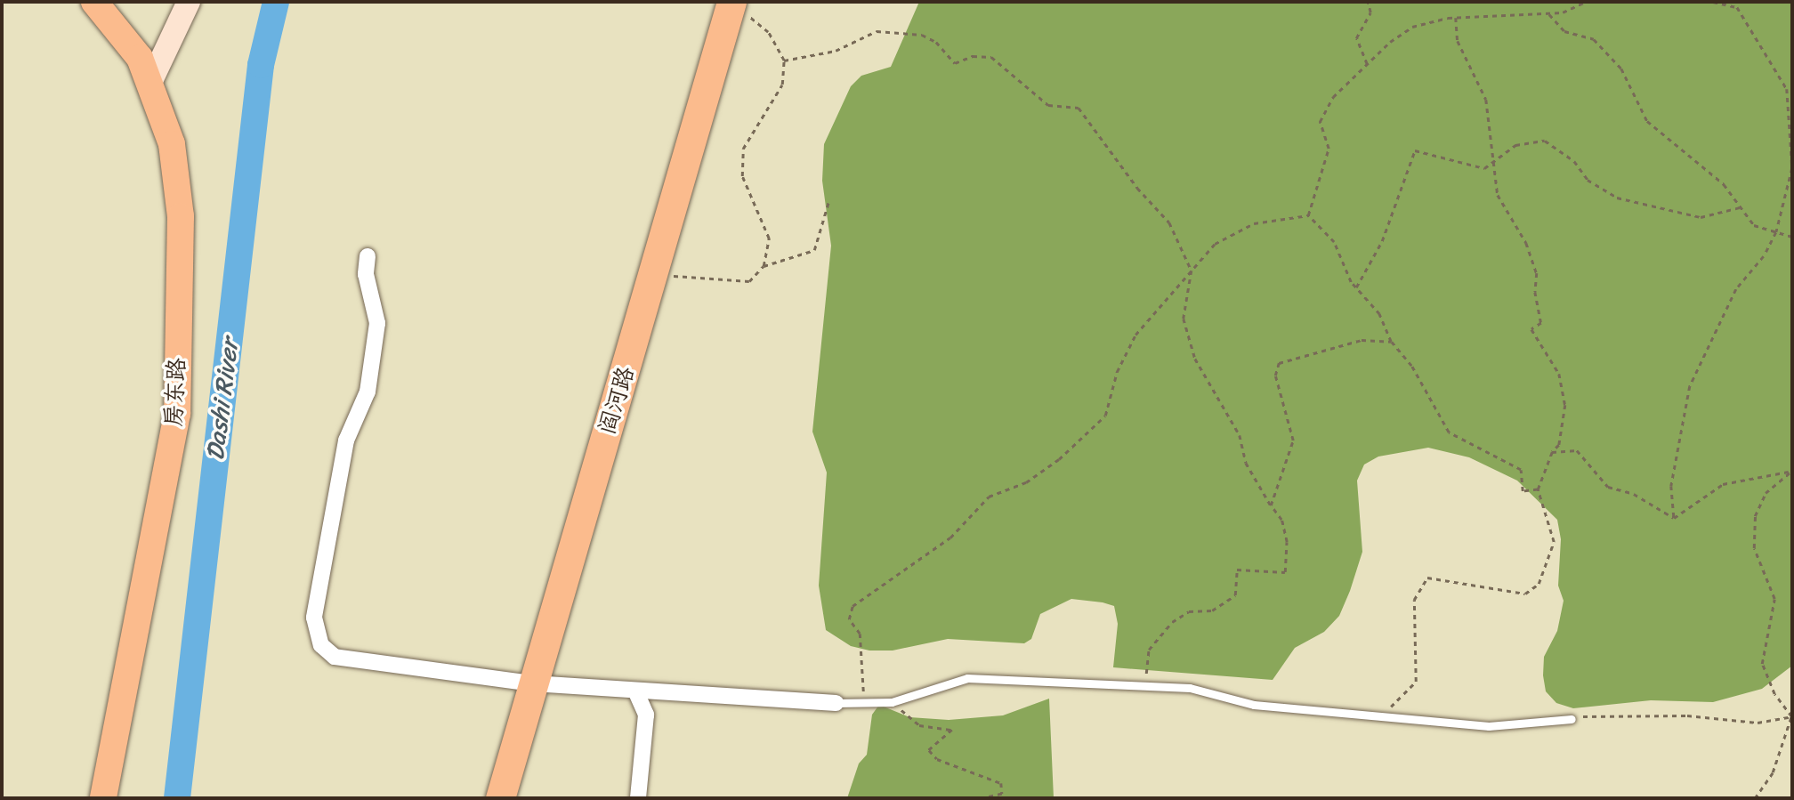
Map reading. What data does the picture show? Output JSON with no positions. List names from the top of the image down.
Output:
{
  "streets": {
    "highway": ["阎河路"],
    "main road": ["房东路"]
  },
  "water": ["Dashi River"]
}
